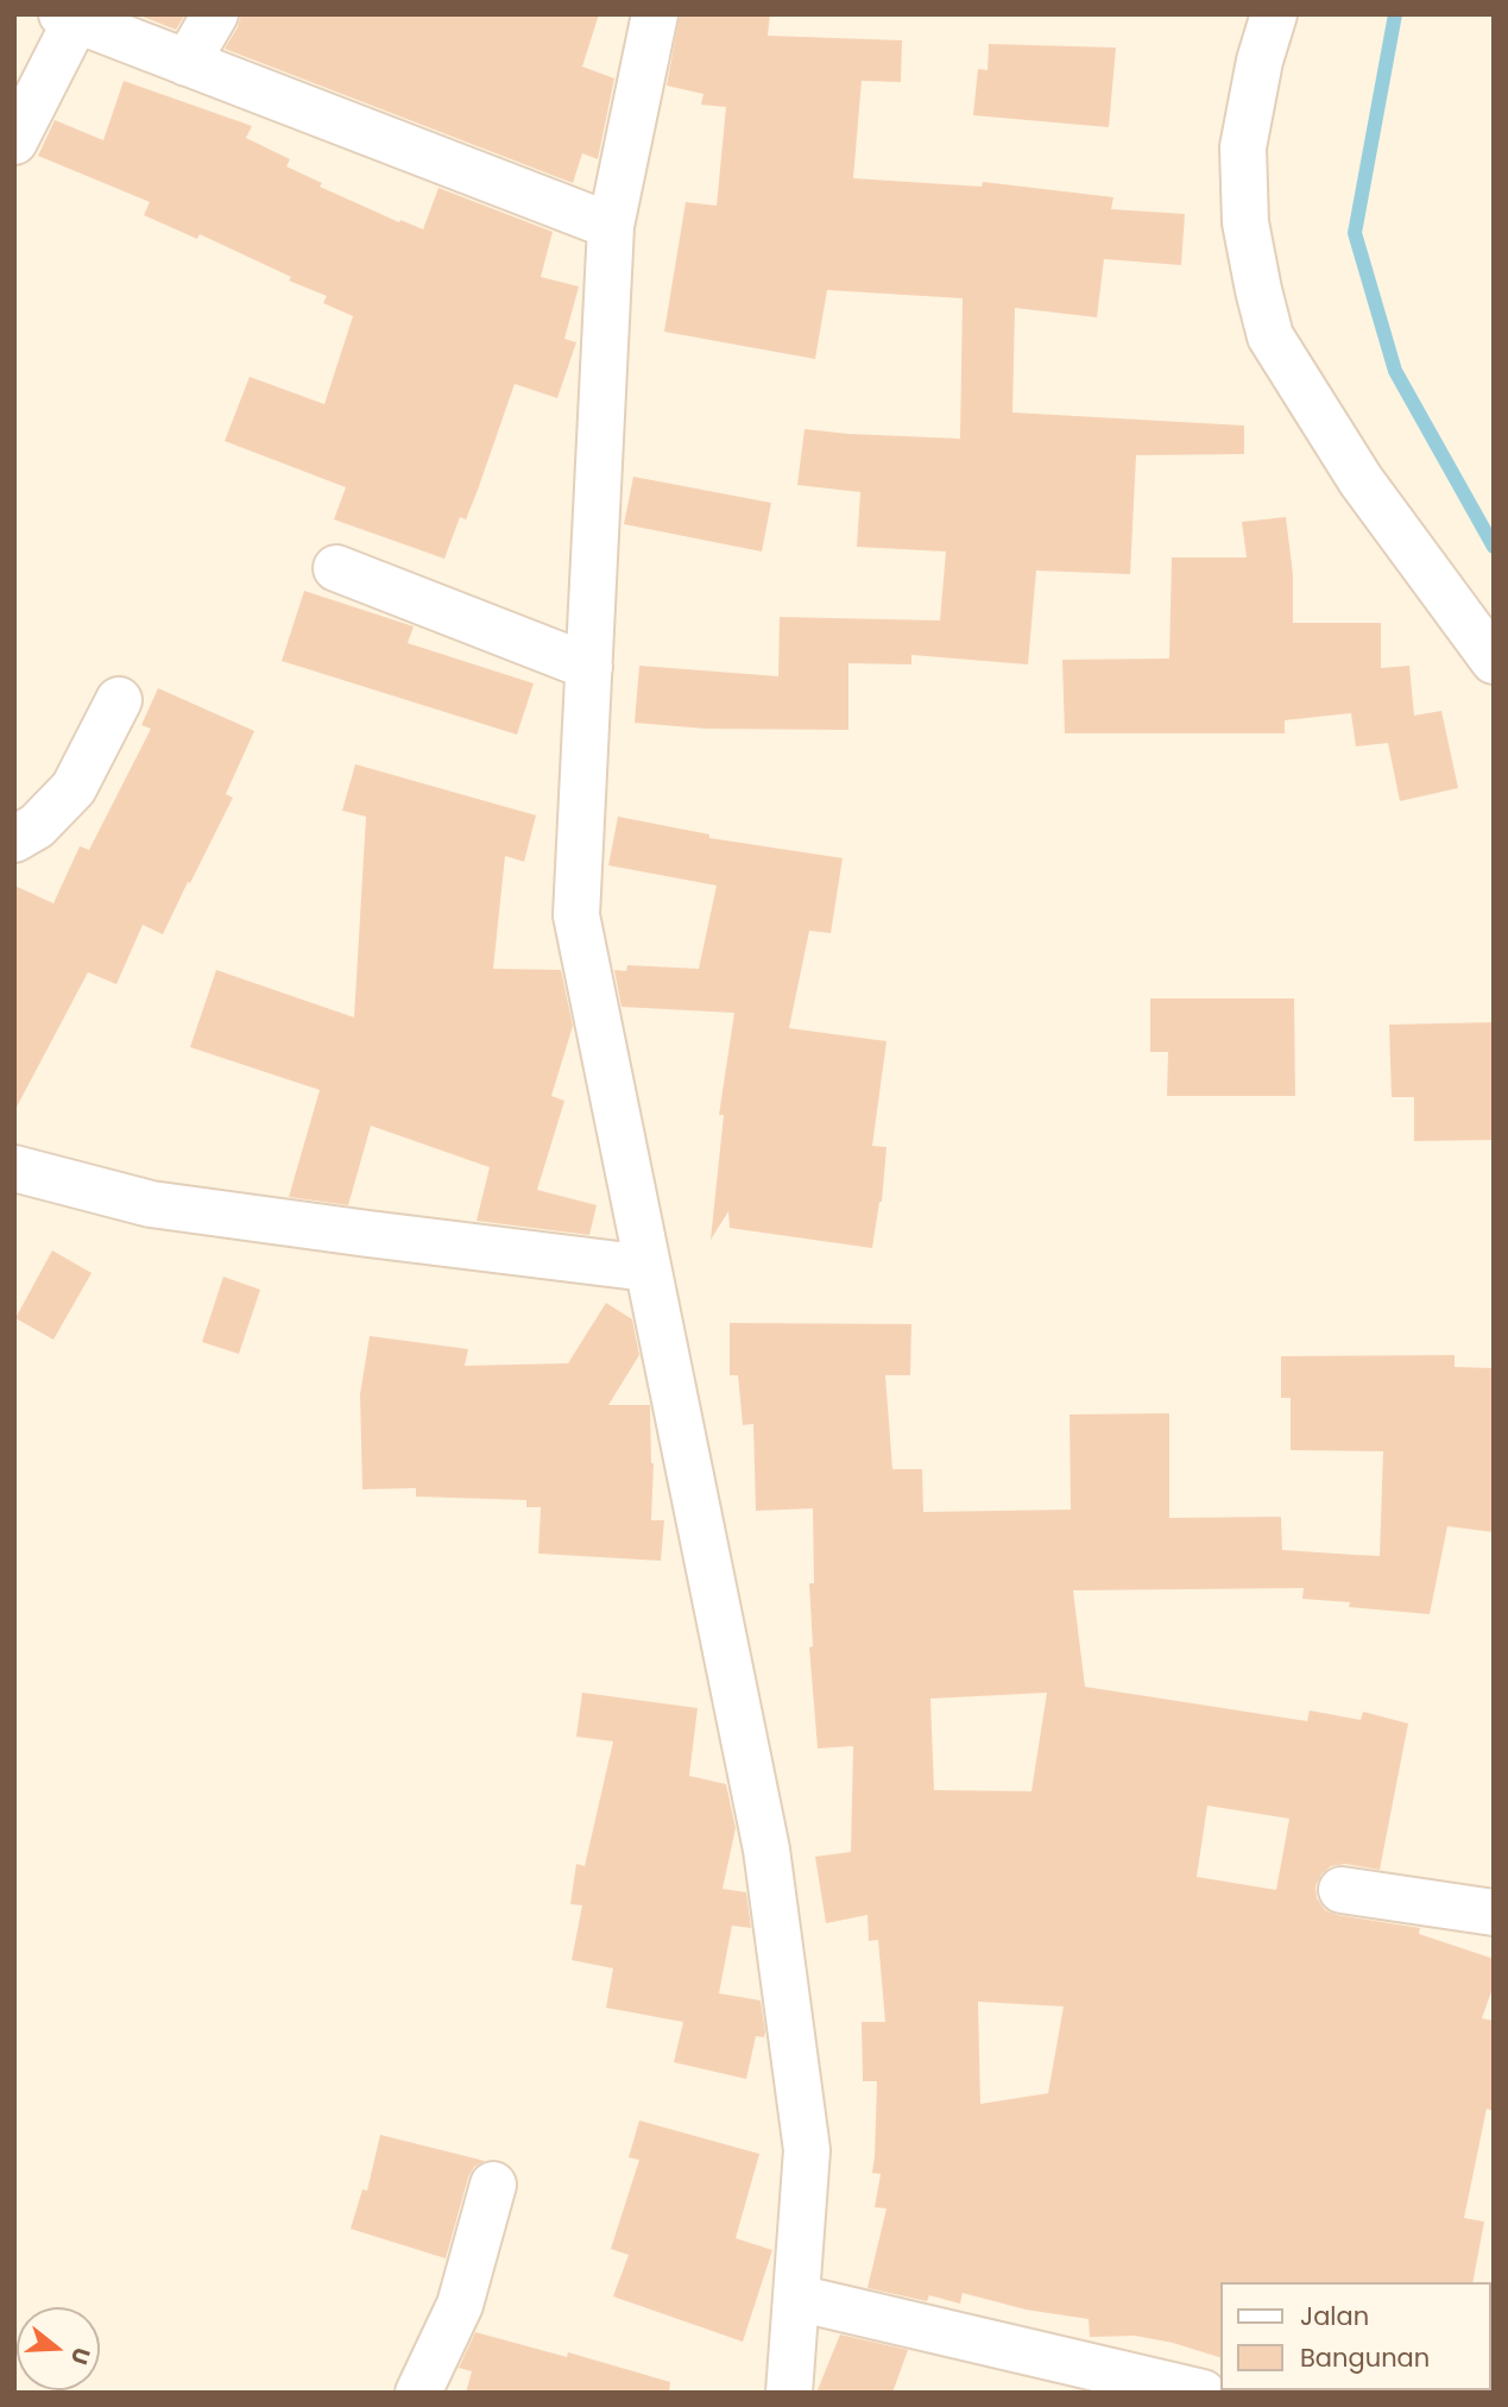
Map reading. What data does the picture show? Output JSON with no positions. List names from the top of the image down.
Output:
{
  "legend": ["Jalan", "Bangunan"],
  "north": "right"
}
